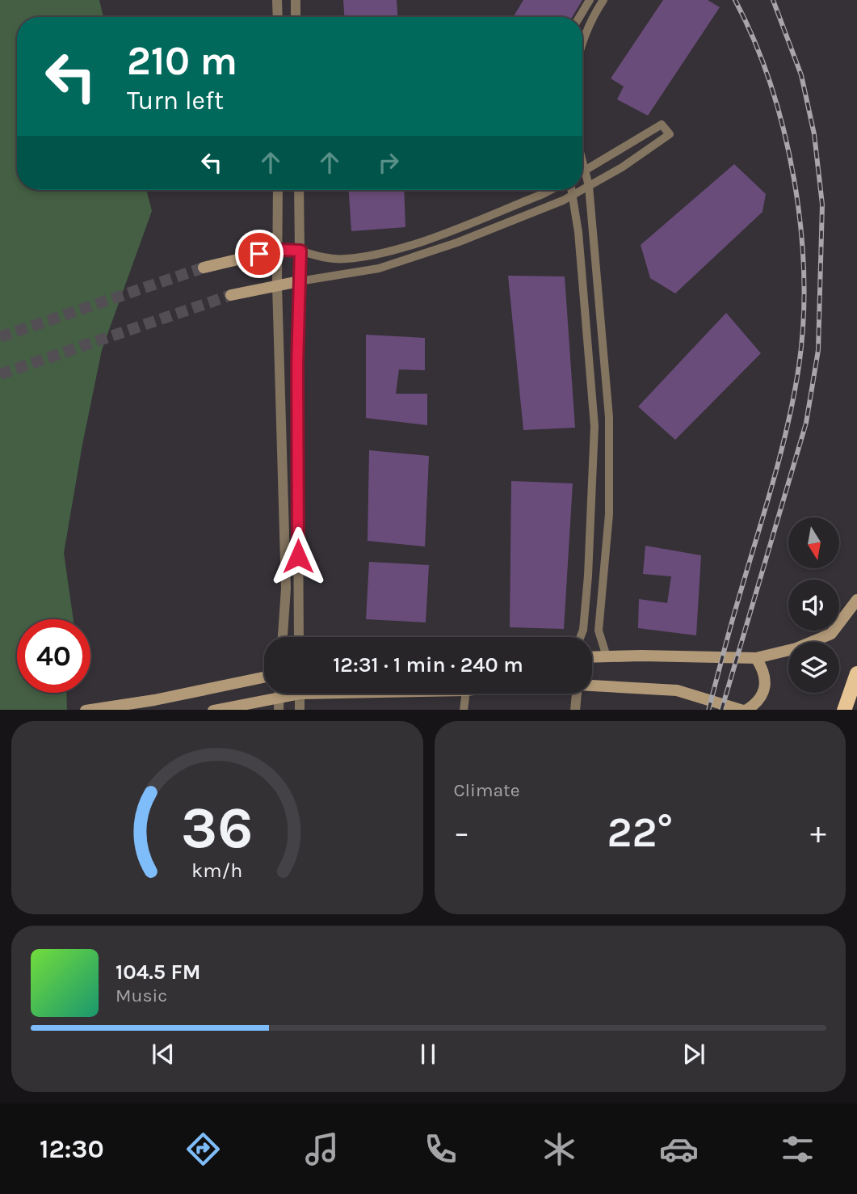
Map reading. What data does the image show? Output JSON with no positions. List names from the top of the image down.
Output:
{
  "north": "bottom",
  "page": {
    "turn": ["210 m", "Turn left"],
    "limit": "40",
    "trip": "12:31 · 1 min · 240 m",
    "tile": "Climate",
    "heat": ["−", "22°", "+"],
    "song": ["104.5 FM", "Music"],
    "tabs": "12:30",
    "gauge": ["36", "km/h"]
  }
}
